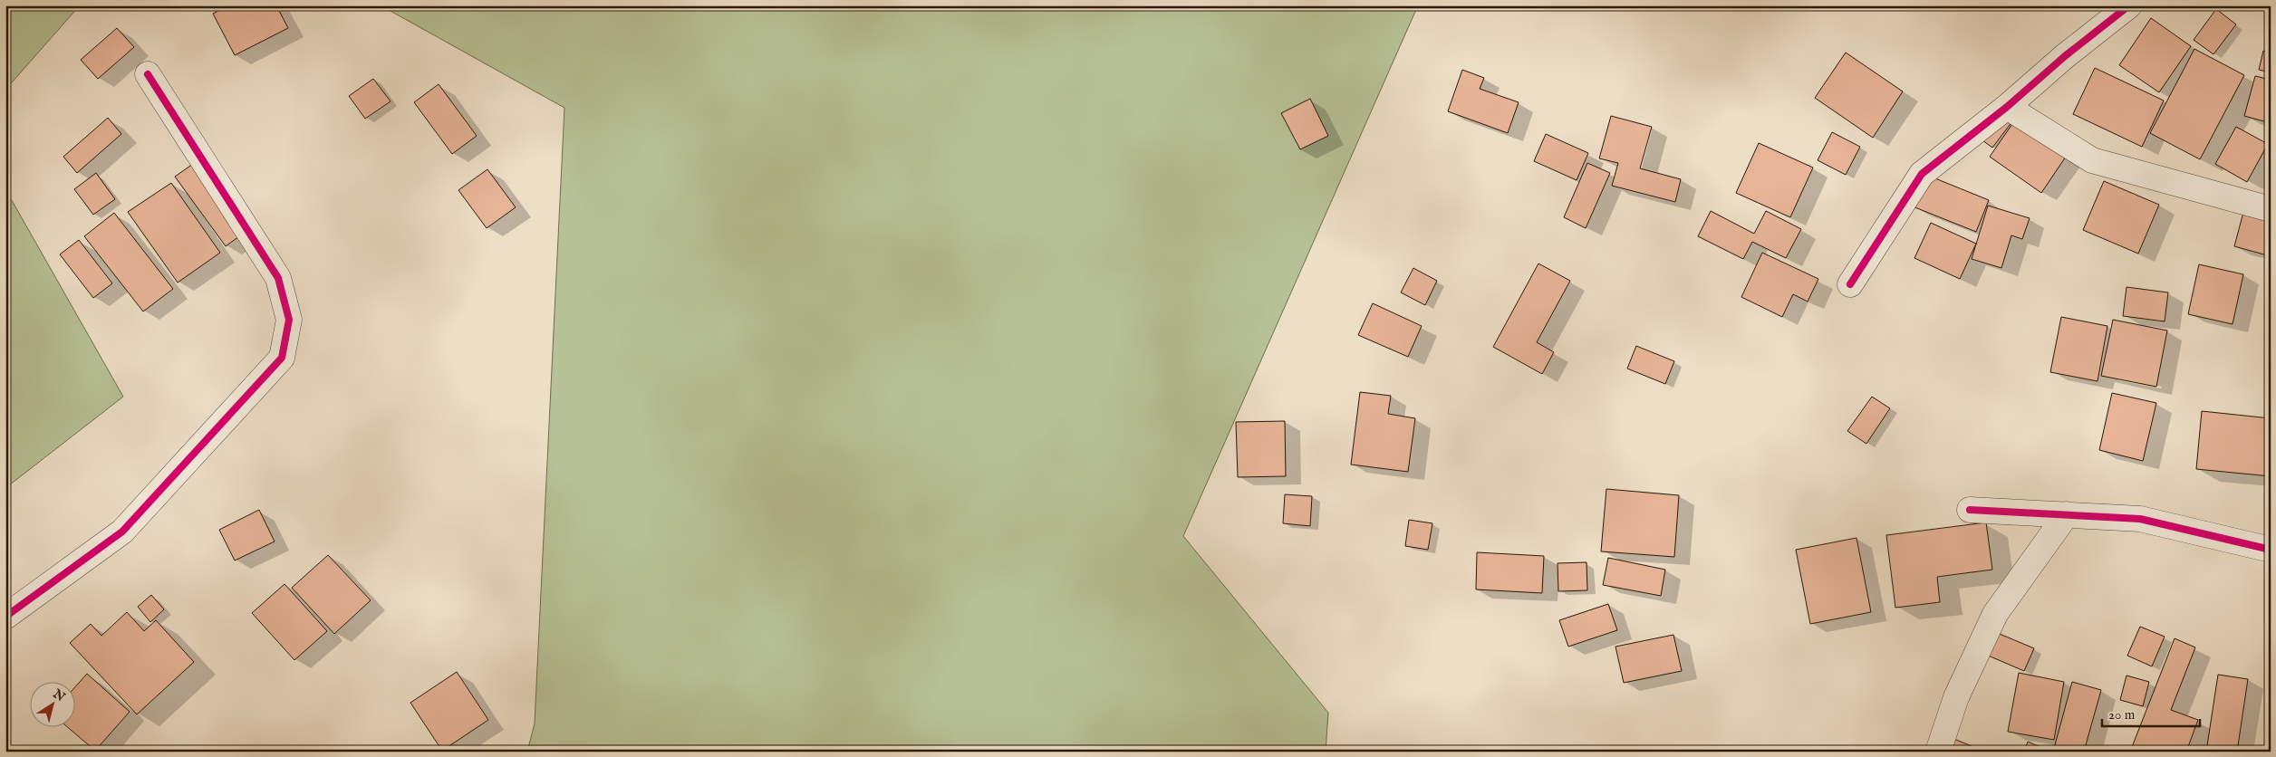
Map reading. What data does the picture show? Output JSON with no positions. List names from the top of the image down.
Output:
{
  "scale_bar": "20 m",
  "north": "top right"
}
